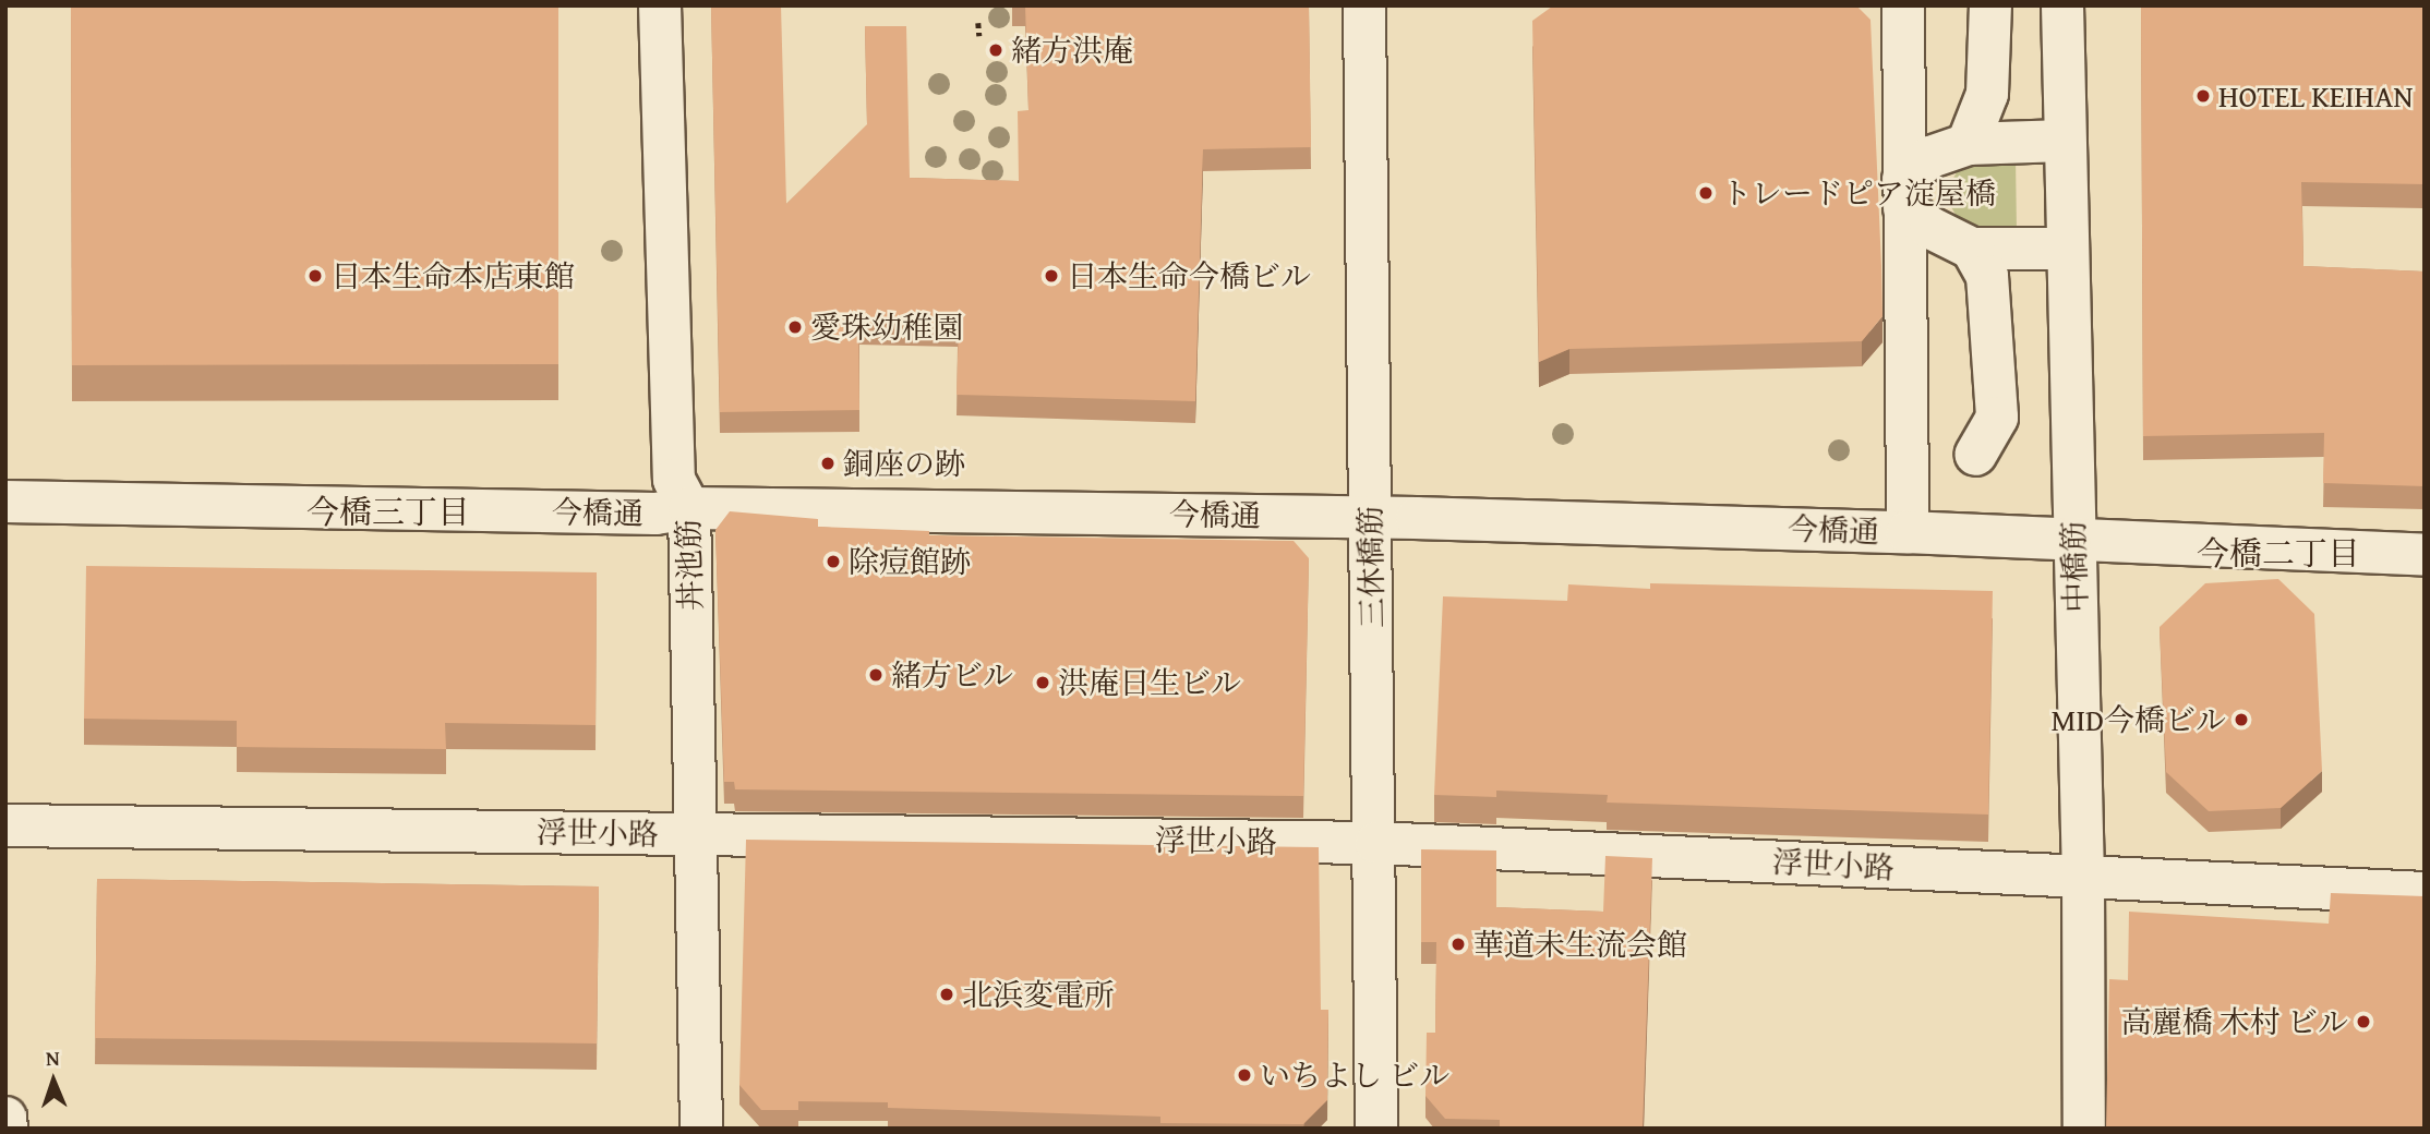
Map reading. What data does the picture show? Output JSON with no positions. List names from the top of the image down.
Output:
{
  "streets": {
    "street": [
      "今橋通",
      "丼池筋",
      "三休橋筋",
      "中橋筋",
      "浮世小路"
    ]
  },
  "crossings": [
    ["今橋通", "丼池筋"],
    ["今橋通", "三休橋筋"],
    ["今橋通", "中橋筋"],
    ["丼池筋", "浮世小路"],
    ["三休橋筋", "浮世小路"],
    ["中橋筋", "浮世小路"]
  ],
  "districts": ["今橋三丁目", "今橋二丁目"],
  "places": [
    "緒方洪庵",
    "HOTEL KEIHAN",
    "トレードピア淀屋橋",
    "日本生命本店東館",
    "日本生命今橋ビル",
    "愛珠幼稚園",
    "銅座の跡",
    "除痘館跡",
    "緒方ビル",
    "洪庵日生ビル",
    "MID今橋ビル",
    "華道未生流会館",
    "北浜変電所",
    "高麗橋 木村 ビル",
    "いちよし ビル"
  ],
  "north": "top"
}
